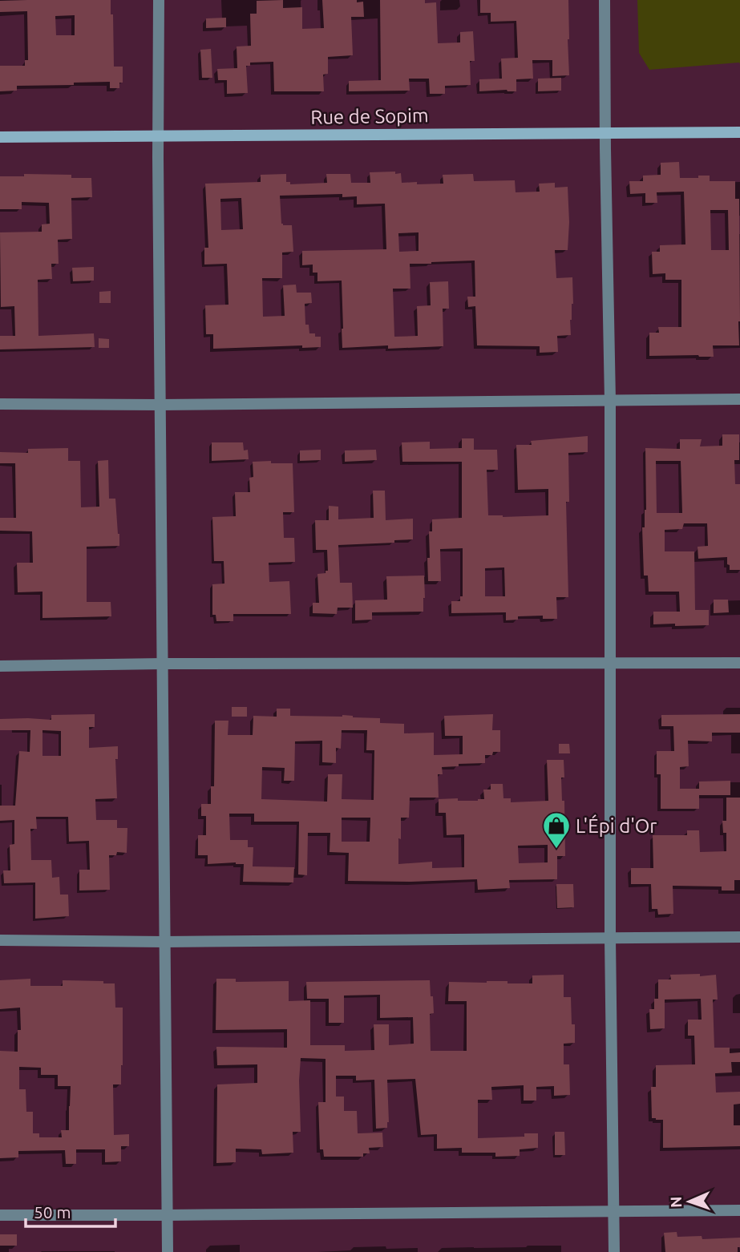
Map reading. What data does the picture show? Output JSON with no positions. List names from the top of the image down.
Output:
{
  "streets": {
    "street": ["Rue de Sopim"]
  },
  "places": {
    "shop": ["L'Épi d'Or"]
  },
  "scale_bar": "50 m",
  "north": "left"
}
